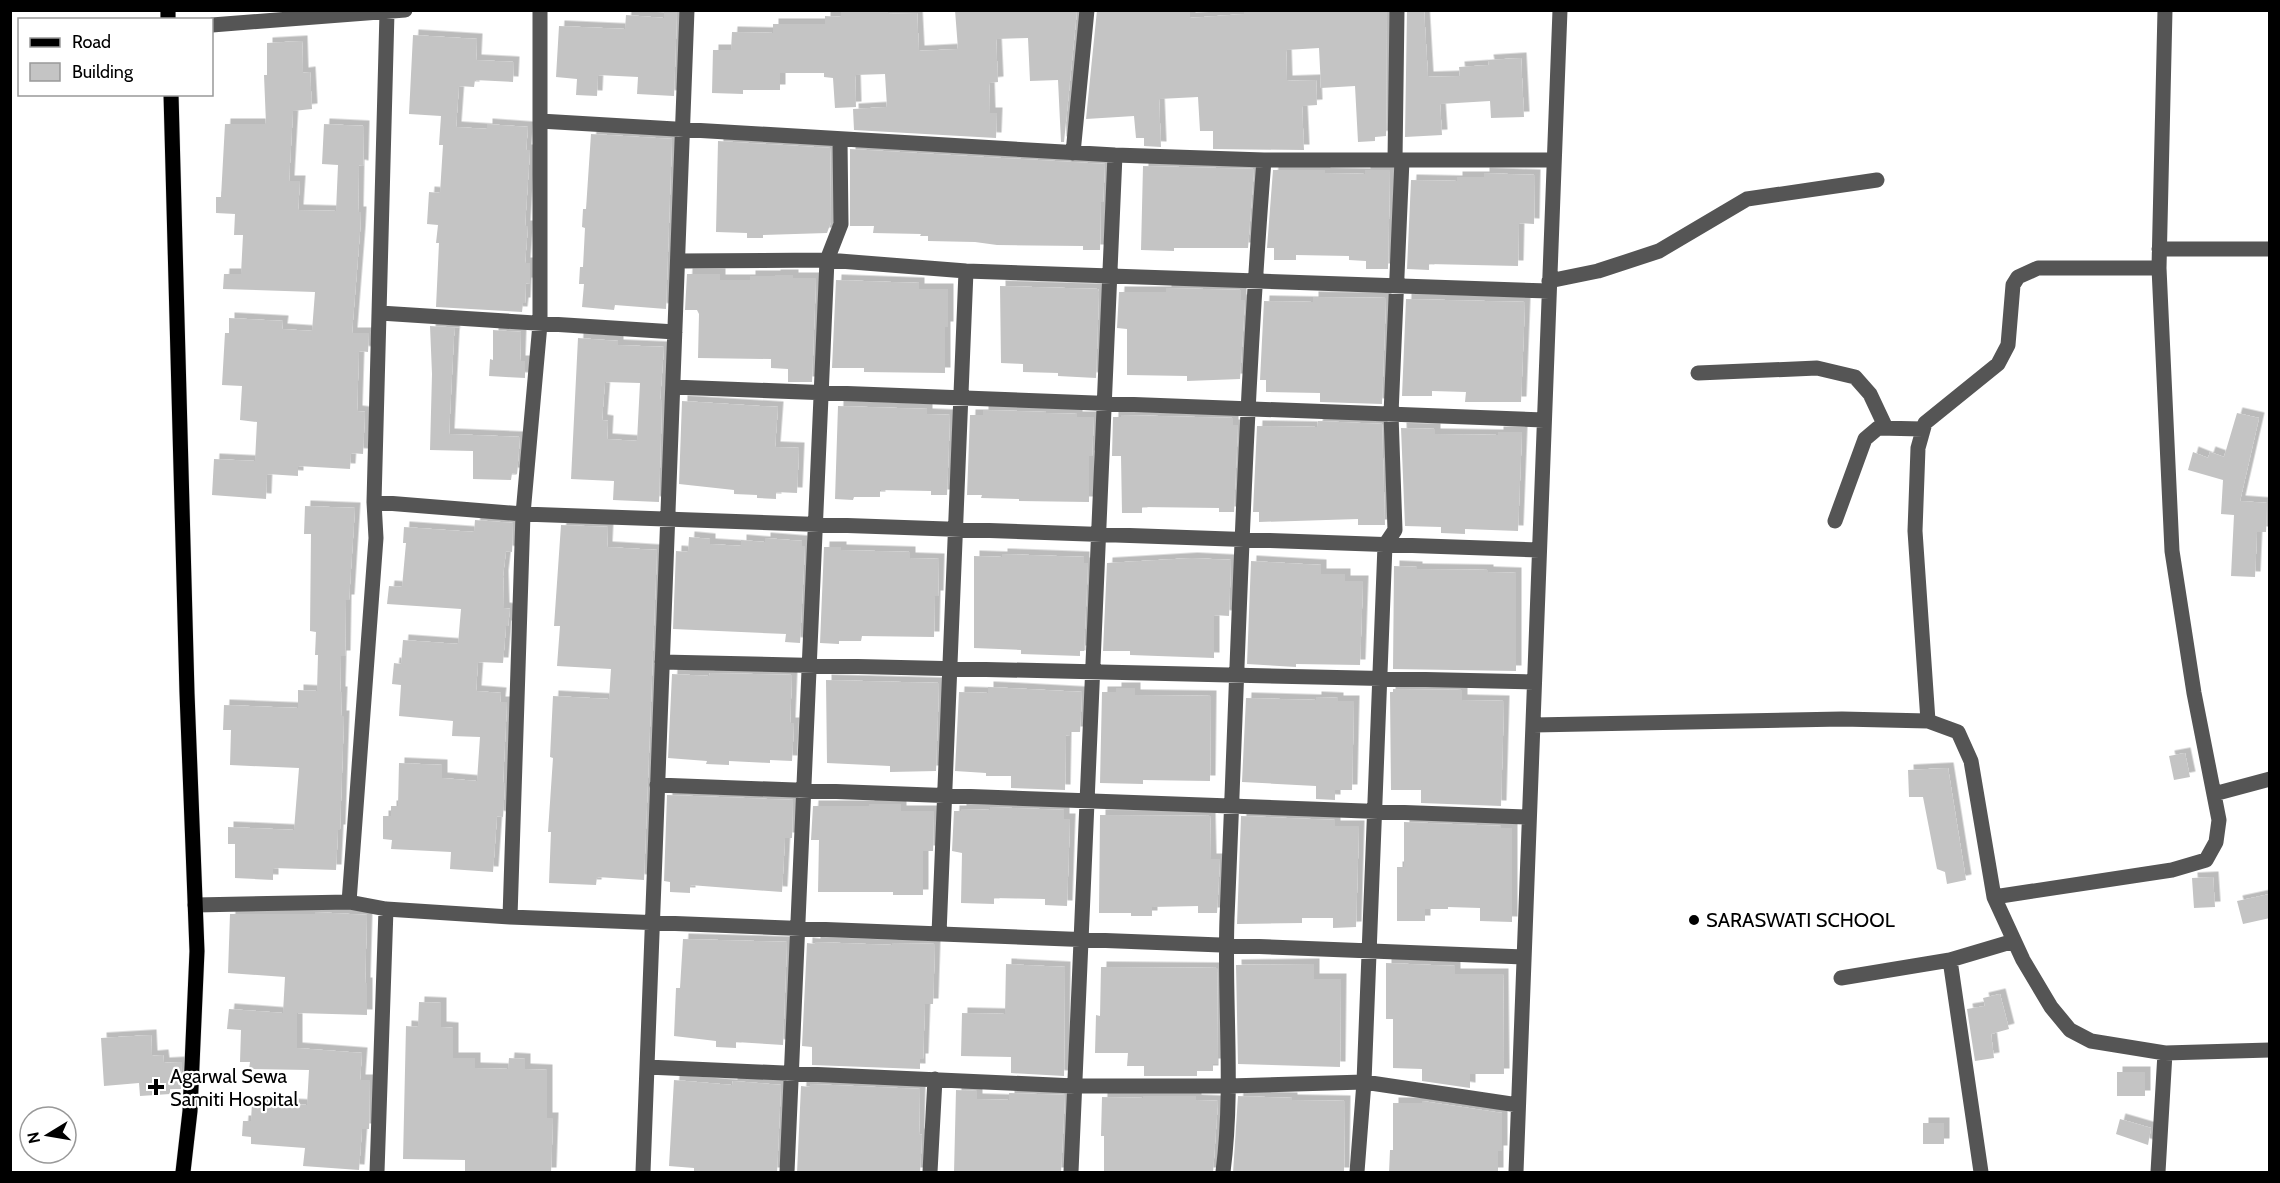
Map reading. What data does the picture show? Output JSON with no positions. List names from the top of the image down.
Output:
{
  "places": {
    "other": ["SARASWATI SCHOOL"],
    "health": ["Agarwal Sewa Samiti Hospital"]
  },
  "legend": ["Road", "Building"],
  "north": "left"
}
